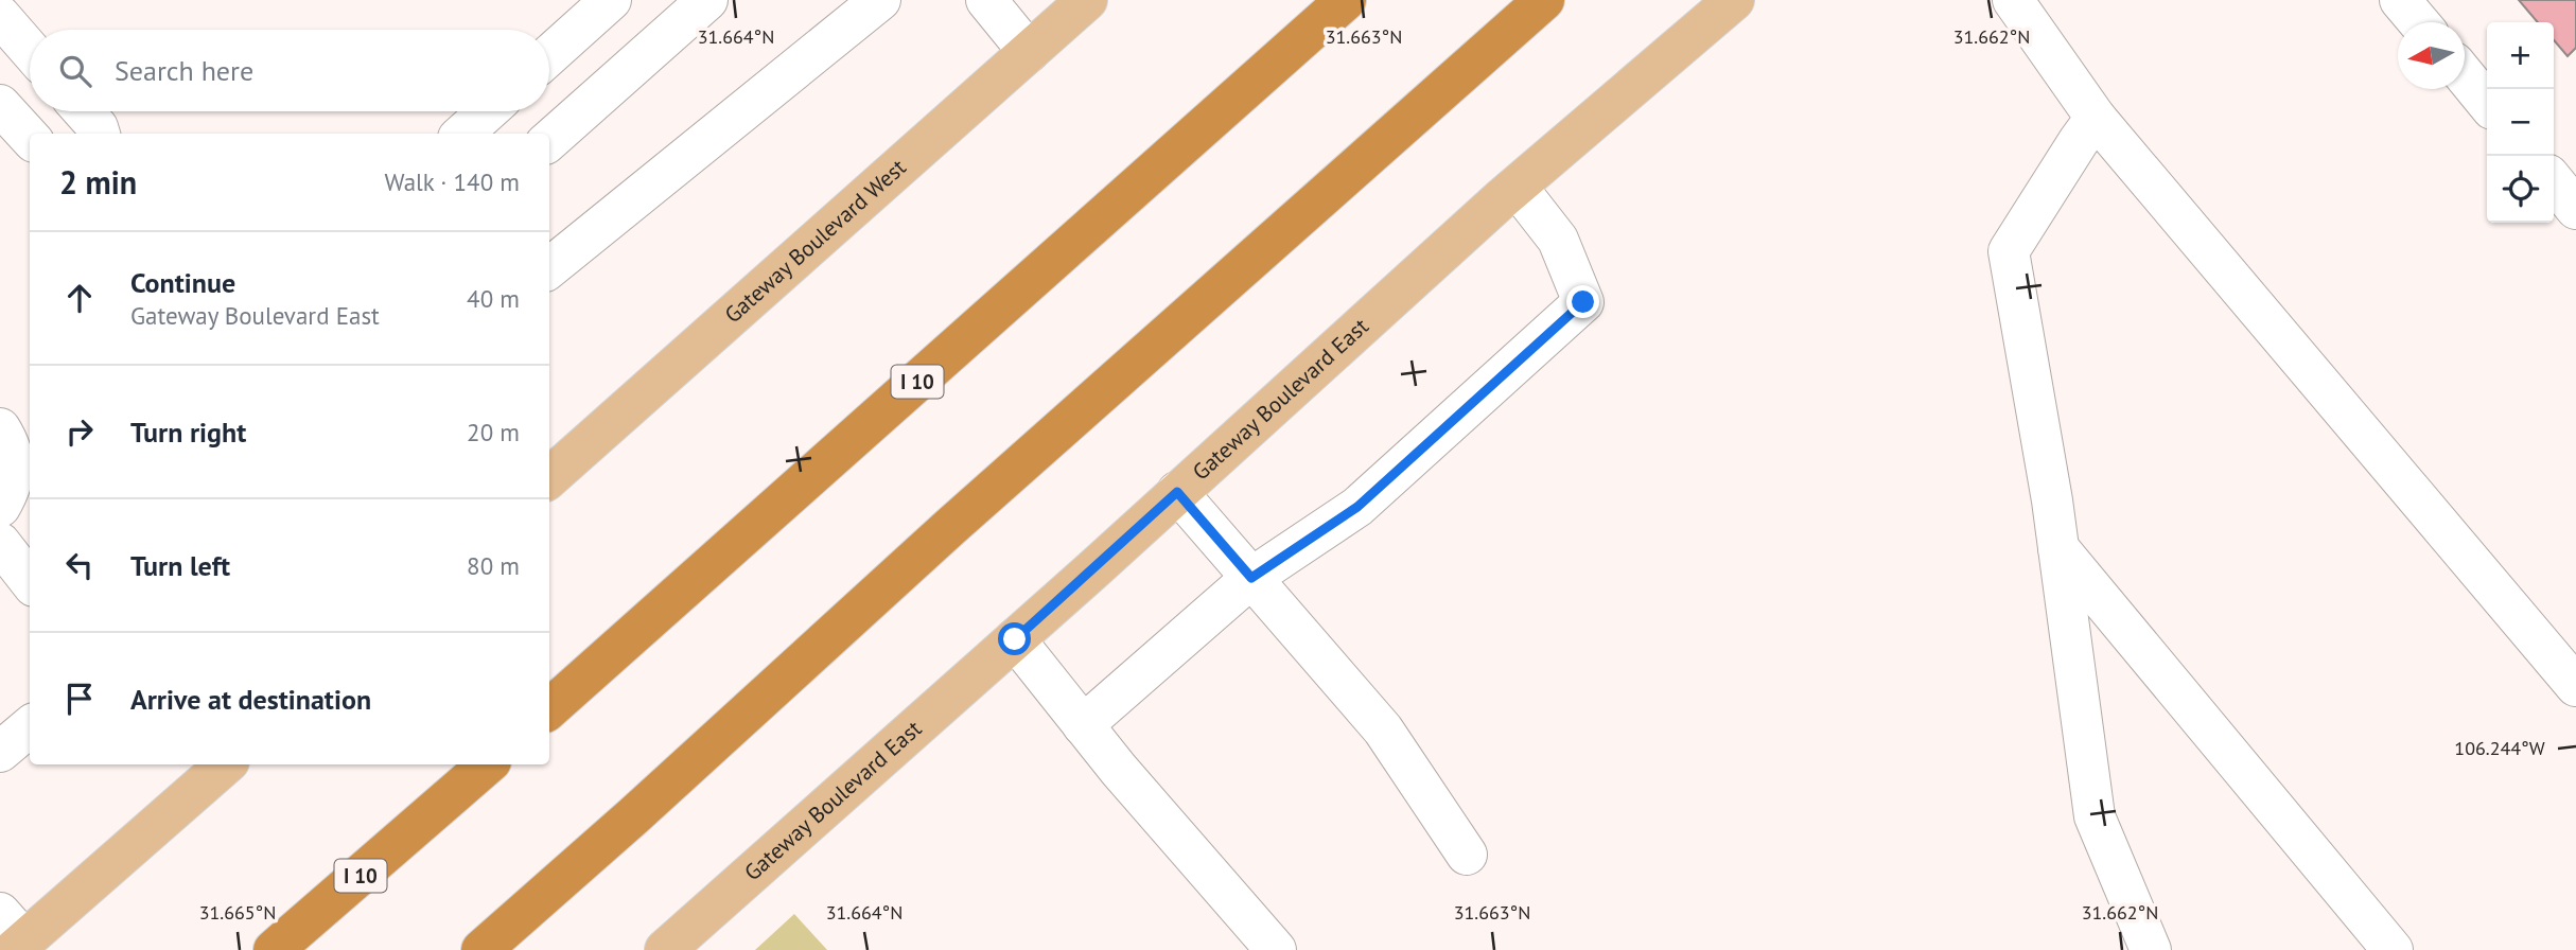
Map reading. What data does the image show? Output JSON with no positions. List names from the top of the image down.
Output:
{
  "streets": {
    "highway": ["I 10"],
    "main road": ["Gateway Boulevard West", "Gateway Boulevard East"]
  },
  "north": "left",
  "page": {
    "map_buttons": ["+", "−"],
    "search": "Search here",
    "heading": ["2 min", "Walk · 140 m"],
    "list": [
      ["Continue", "Gateway Boulevard East", "40 m"],
      ["Turn right", "20 m"],
      ["Turn left", "80 m"],
      "Arrive at destination"
    ]
  },
  "coordinates": [
    "31.664°N",
    "31.663°N",
    "31.662°N",
    "106.244°W",
    "31.665°N"
  ]
}
